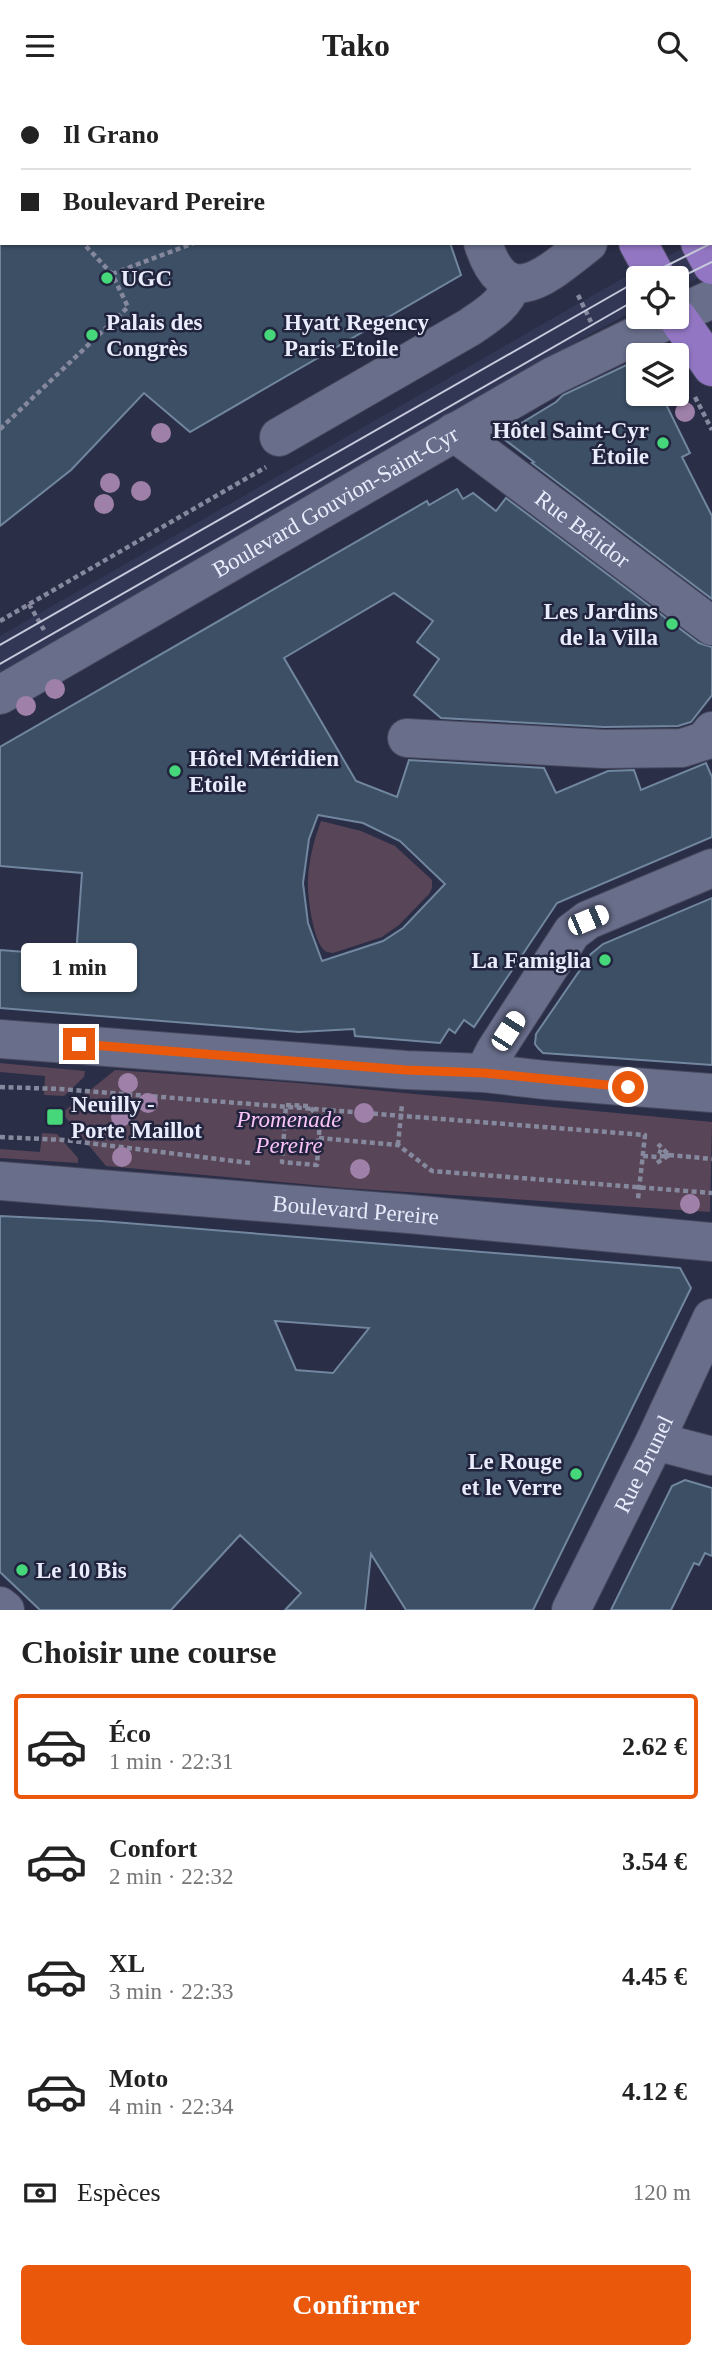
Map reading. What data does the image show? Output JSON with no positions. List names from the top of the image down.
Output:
{
  "streets": {
    "street": [
      "Boulevard Gouvion-Saint-Cyr",
      "Rue Bélidor",
      "Boulevard Pereire",
      "Rue Brunel"
    ]
  },
  "crossings": [
    ["Boulevard Gouvion-Saint-Cyr", "Rue Bélidor"]
  ],
  "parks": ["Promenade Pereire"],
  "places": {
    "other": [
      "UGC",
      "Palais des Congrès",
      "Hyatt Regency Paris Etoile",
      "Hôtel Saint-Cyr Étoile",
      "Les Jardins de la Villa",
      "Hôtel Méridien Etoile",
      "La Famiglia",
      "Le Rouge et le Verre",
      "Le 10 Bis"
    ],
    "transit": ["Neuilly - Porte Maillot"]
  },
  "page": {
    "header": "Tako",
    "banner": ["Il Grano", "Boulevard Pereire"],
    "bubble": "1 min",
    "heading": "Choisir une course",
    "list": [
      {
        "name": "Éco",
        "note": "1 min · 22:31",
        "value": "2.62 €"
      },
      {
        "name": "Confort",
        "note": "2 min · 22:32",
        "value": "3.54 €"
      },
      {
        "name": "XL",
        "note": "3 min · 22:33",
        "value": "4.45 €"
      },
      {
        "name": "Moto",
        "note": "4 min · 22:34",
        "value": "4.12 €"
      }
    ],
    "pay": ["Espèces", "120 m"],
    "buttons": "Confirmer"
  }
}
